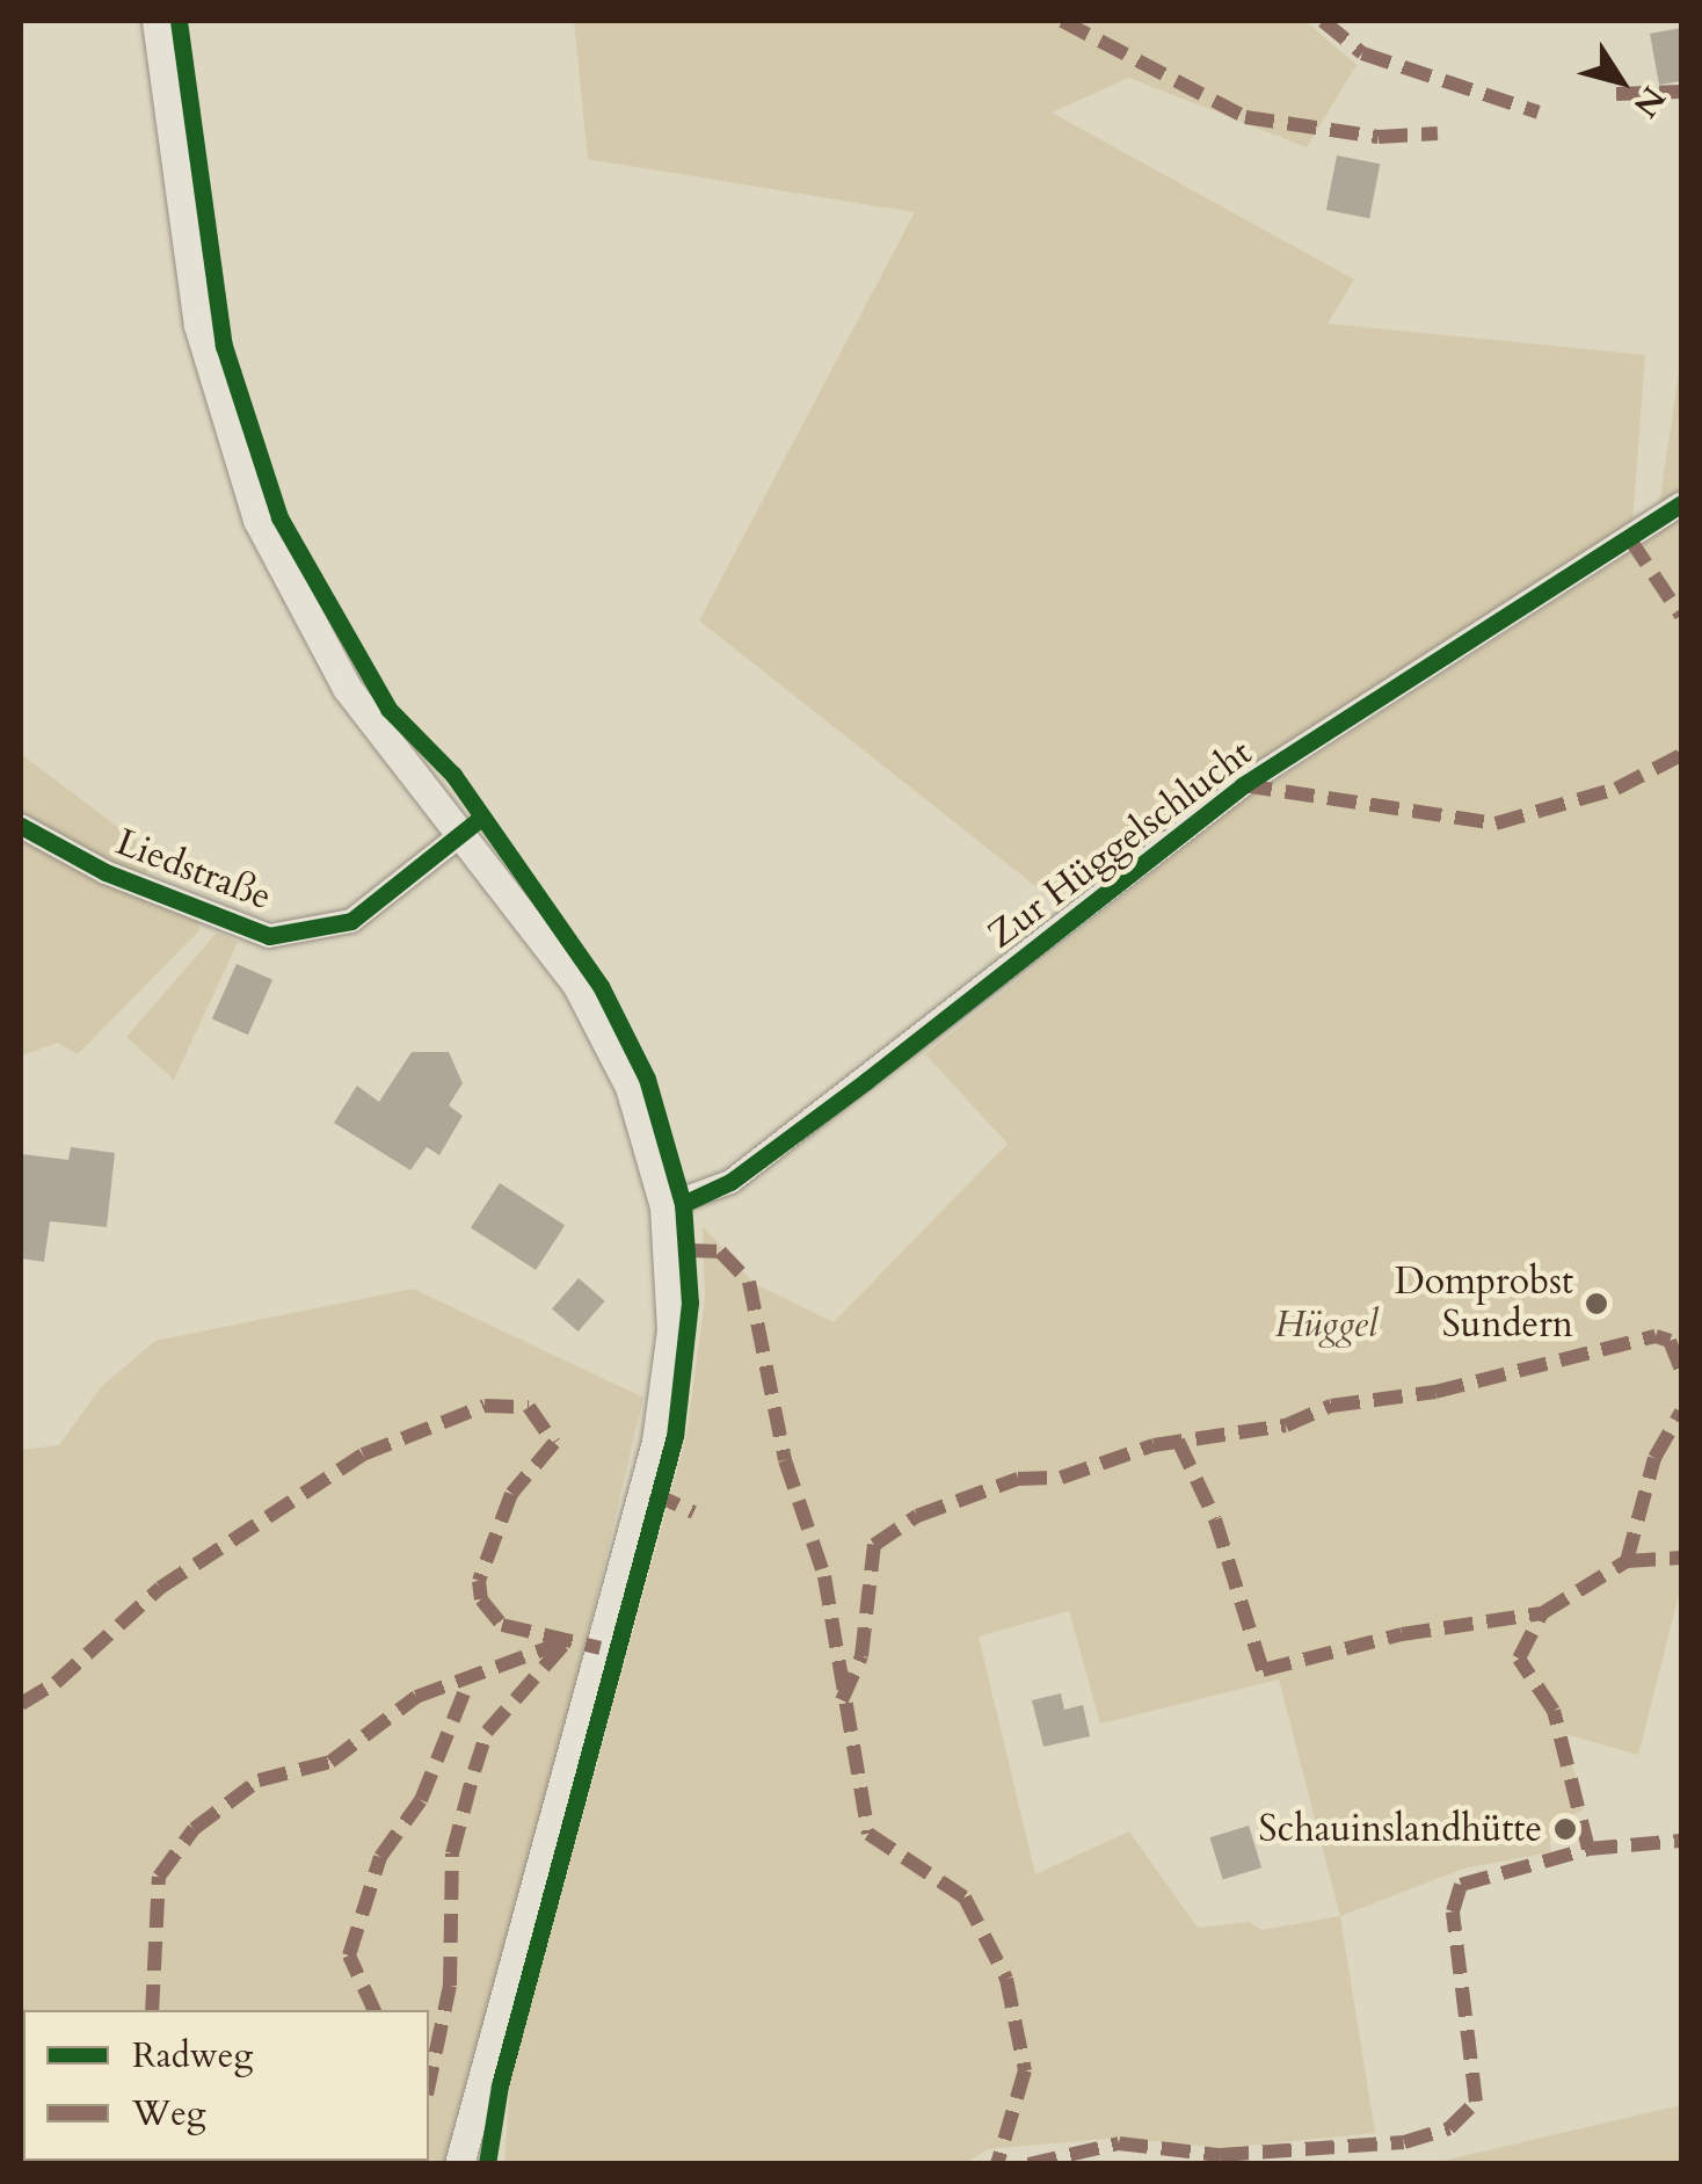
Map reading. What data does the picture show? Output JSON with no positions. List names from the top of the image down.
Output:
{
  "streets": {
    "street": ["Zur Hüggelschlucht", "Liedstraße"]
  },
  "parks": ["Hüggel"],
  "places": ["Domprobst Sundern", "Schauinslandhütte"],
  "legend": ["Radweg", "Weg"],
  "north": "bottom right"
}
